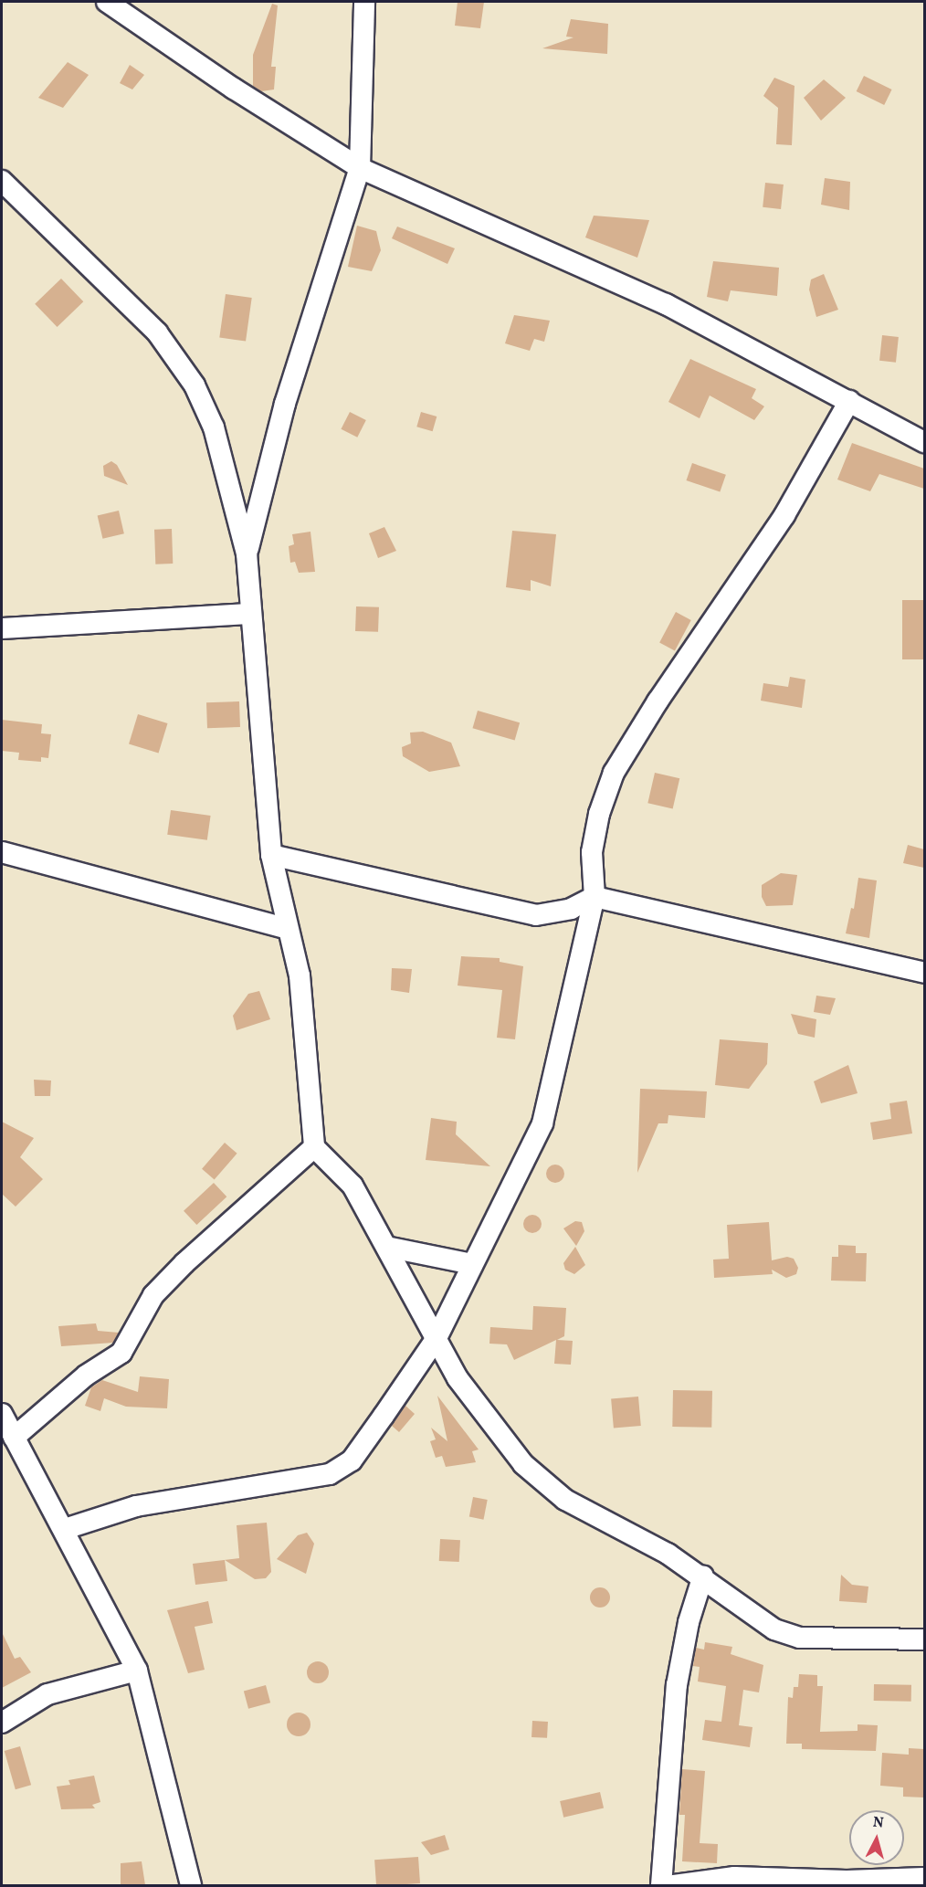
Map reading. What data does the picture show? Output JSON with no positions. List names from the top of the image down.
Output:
{
  "north": "top"
}
